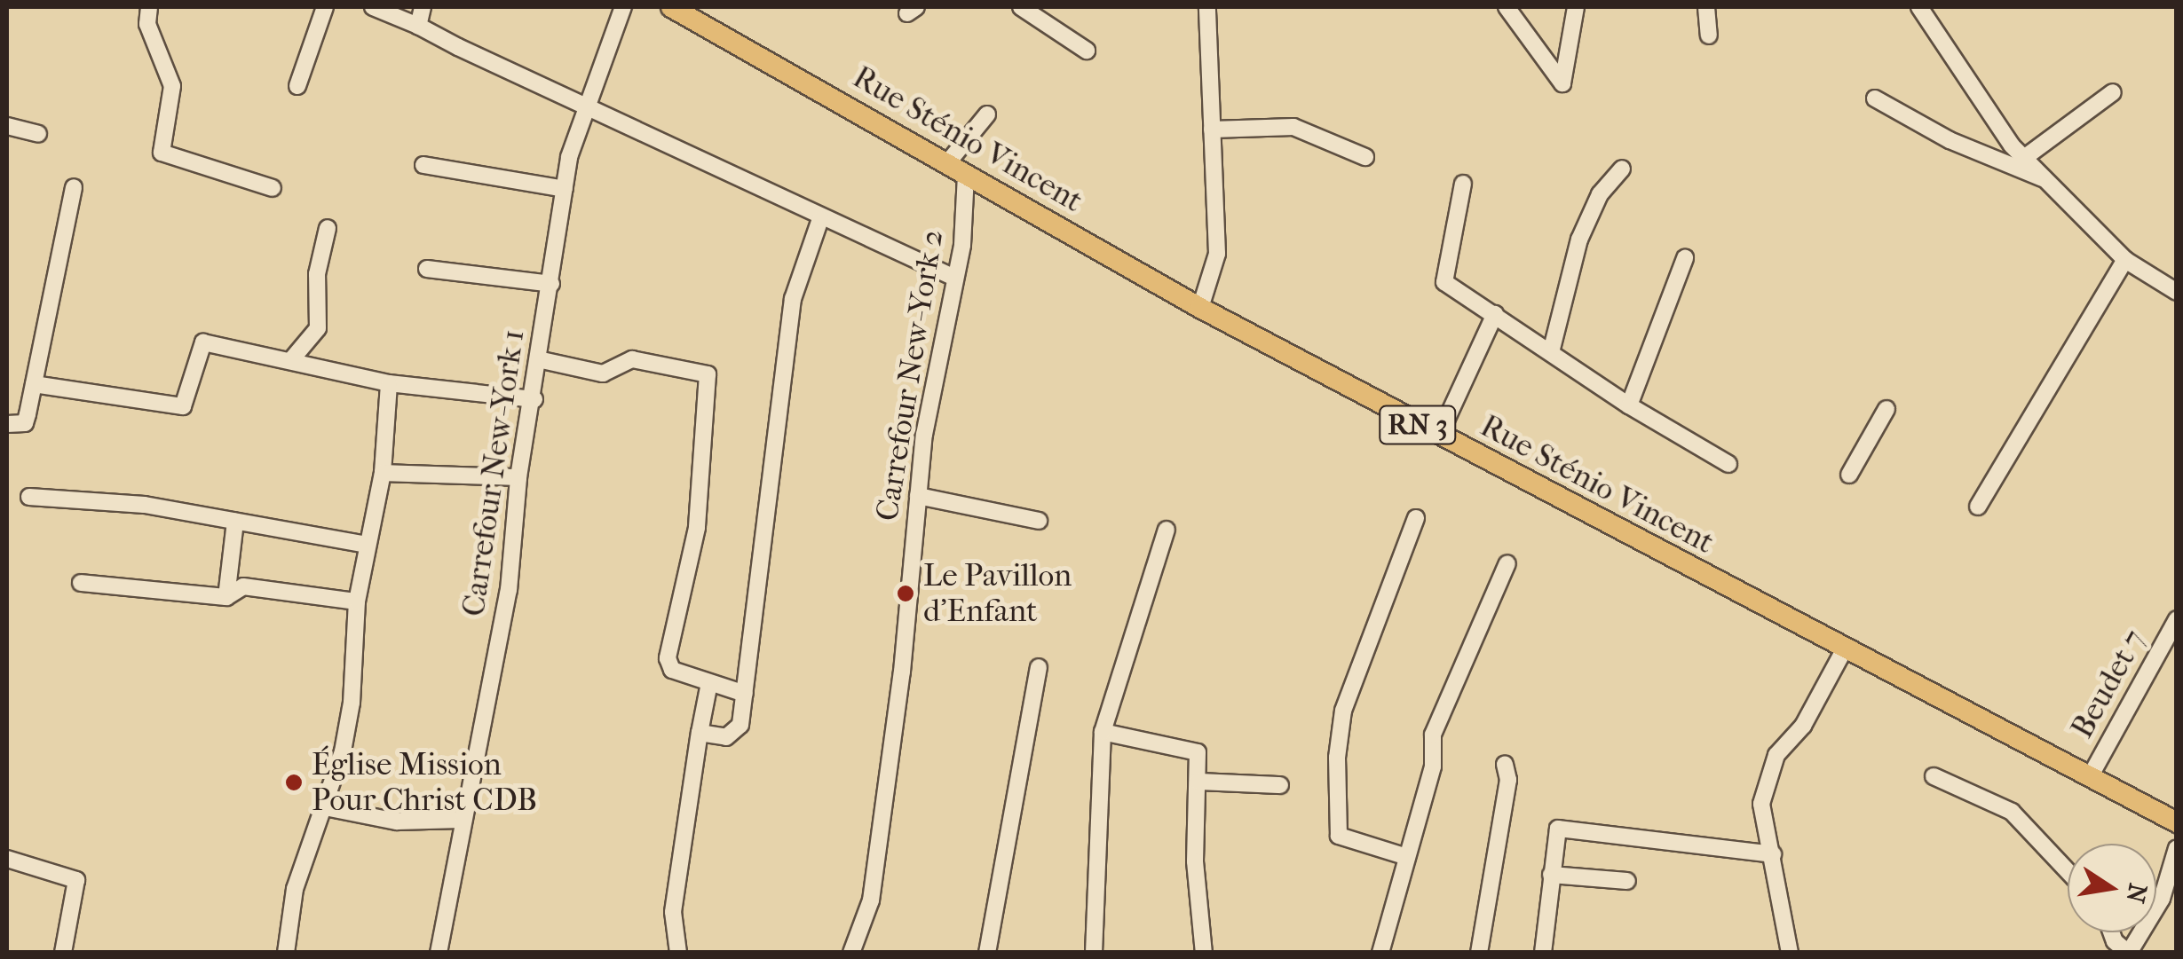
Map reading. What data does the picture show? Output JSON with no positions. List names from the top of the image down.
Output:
{
  "streets": {
    "main road": ["Rue Sténio Vincent", "RN 3"],
    "street": ["Carrefour New-York 2", "Carrefour New-York 1", "Beudet 7"]
  },
  "crossings": [
    ["Rue Sténio Vincent", "Carrefour New-York 2"],
    ["Rue Sténio Vincent", "Beudet 7"]
  ],
  "places": ["Le Pavillon d'Enfant", "Église Mission Pour Christ CDB"],
  "north": "right"
}
